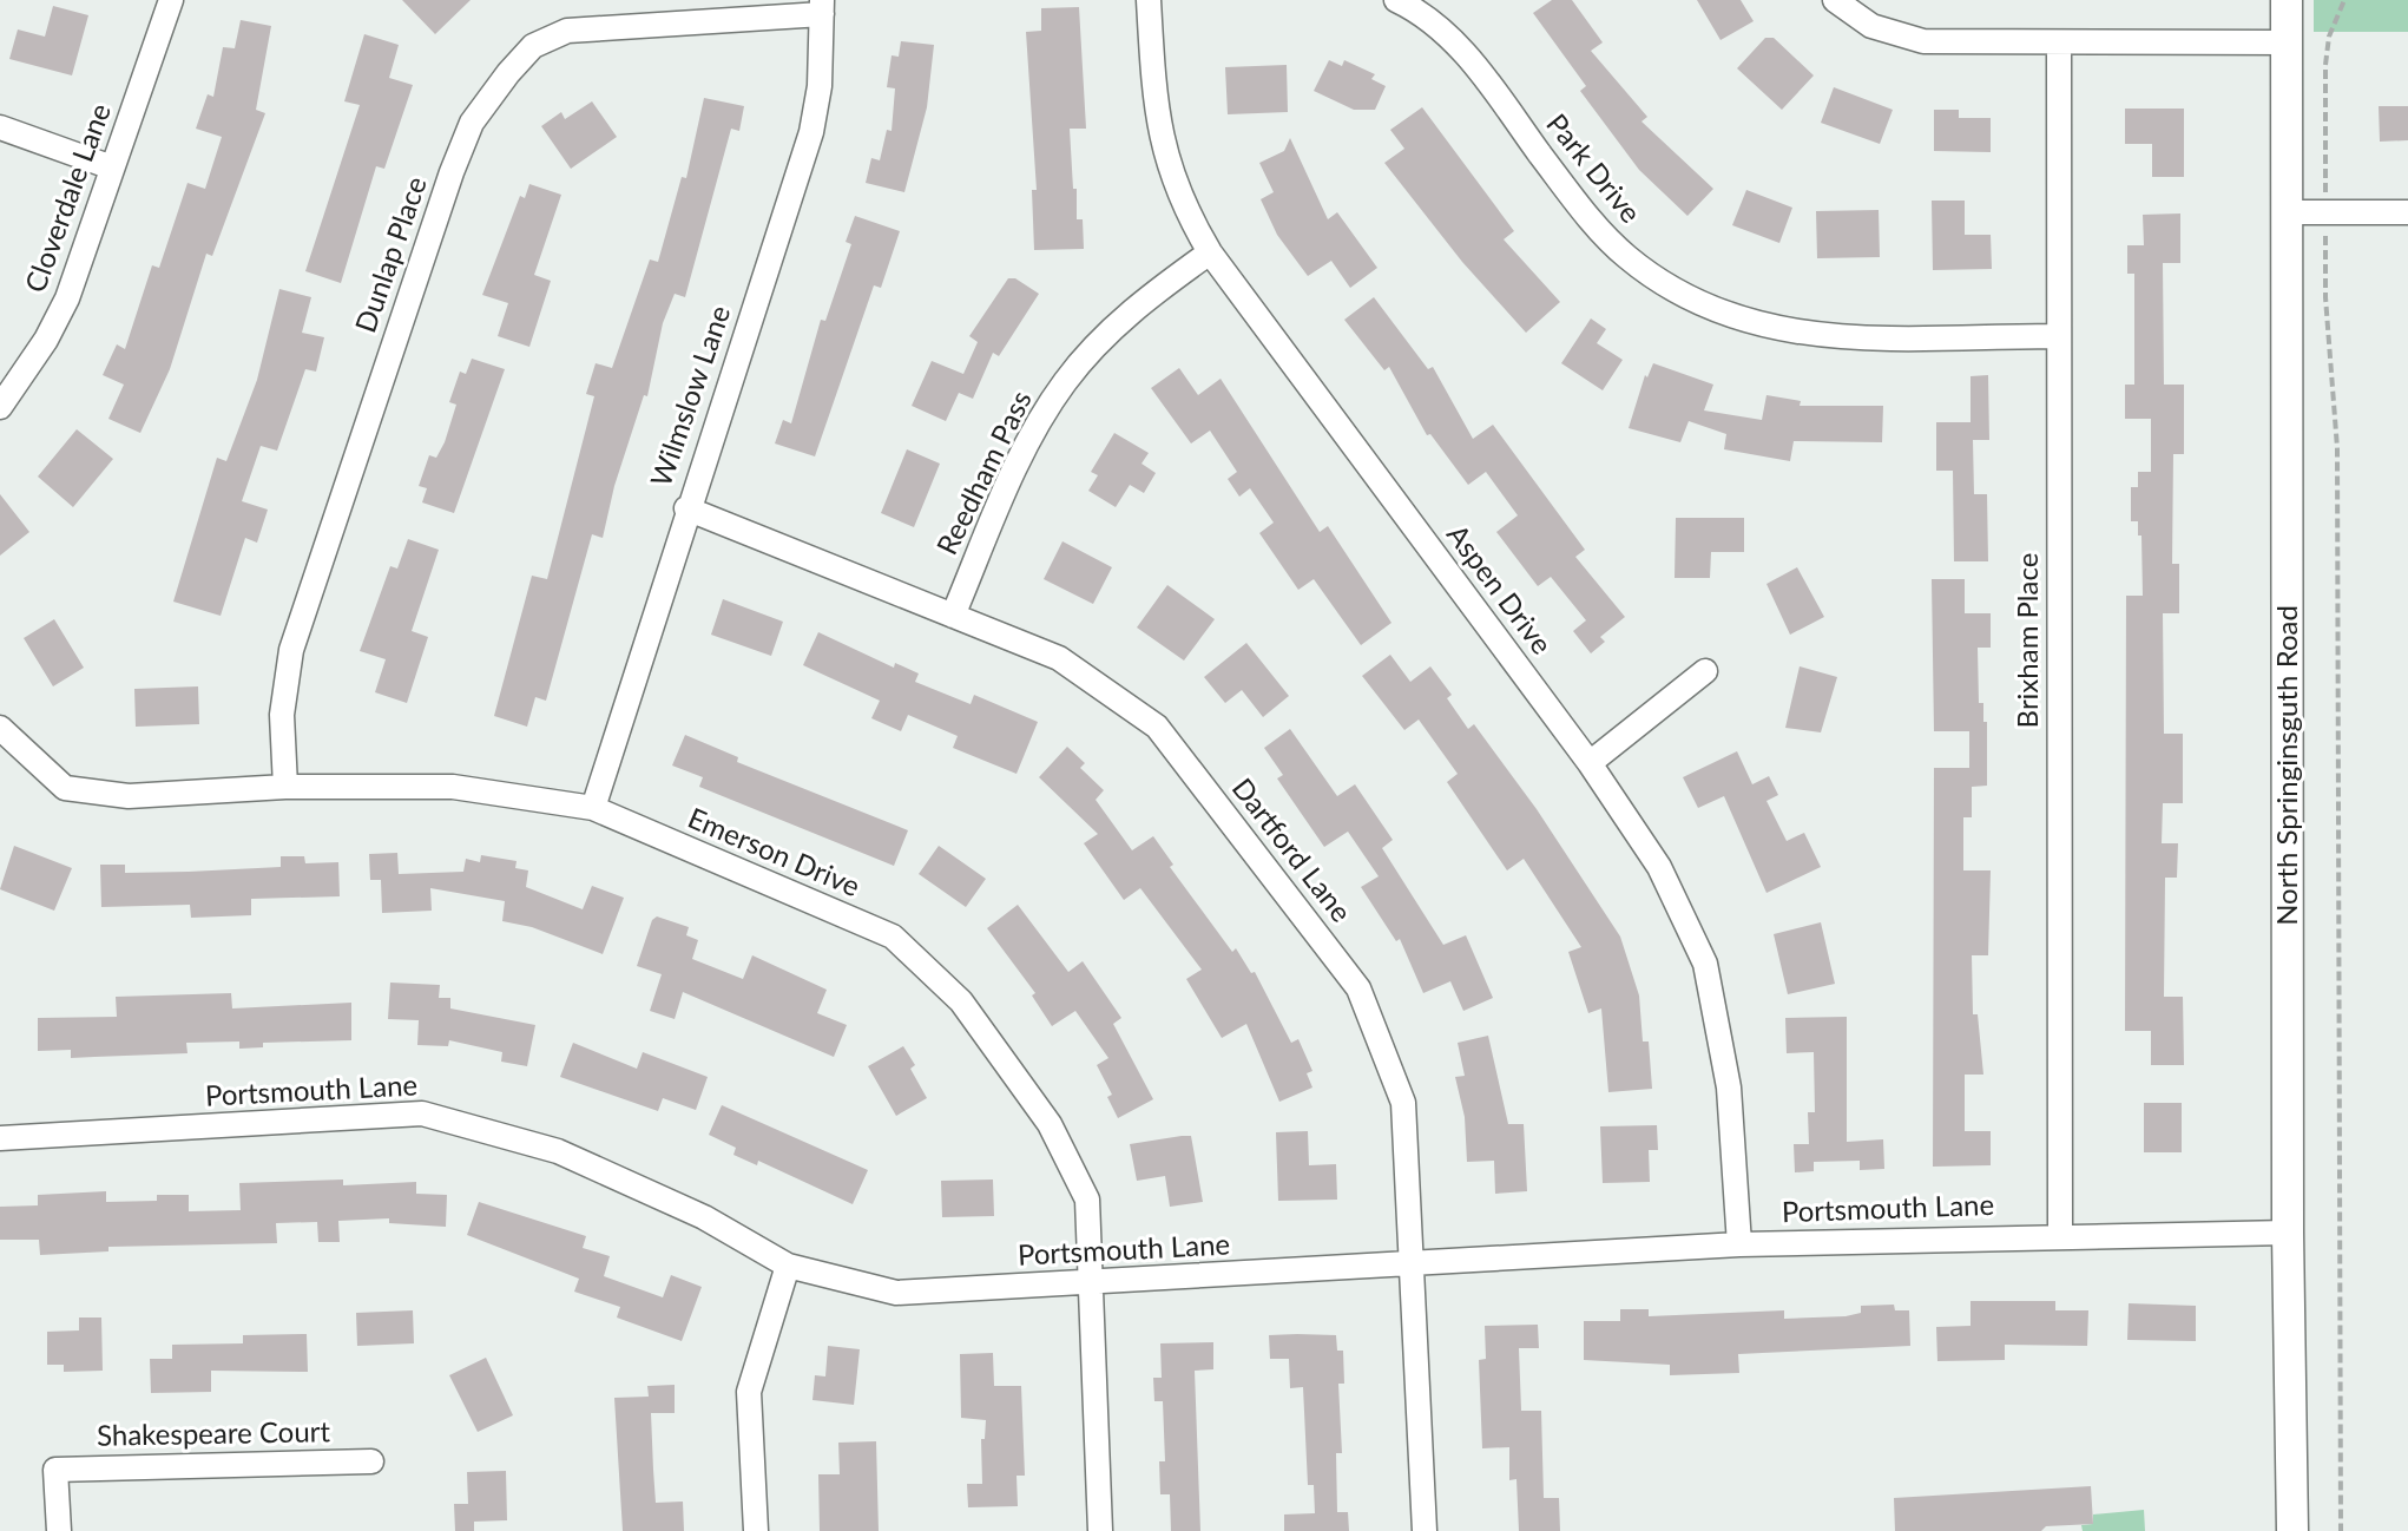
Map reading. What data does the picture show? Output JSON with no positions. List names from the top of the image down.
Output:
{
  "streets": {
    "street": [
      "Park Drive",
      "Cloverdale Lane",
      "Dunlap Place",
      "Wilmslow Lane",
      "Reedham Pass",
      "Aspen Drive",
      "Brixham Place",
      "North Springinsguth Road",
      "Dartford Lane",
      "Emerson Drive",
      "Portsmouth Lane",
      "Shakespeare Court"
    ]
  },
  "crossings": [
    ["Park Drive", "Brixham Place"],
    ["Dunlap Place", "Wilmslow Lane"],
    ["Dunlap Place", "Emerson Drive"],
    ["Wilmslow Lane", "Dartford Lane"],
    ["Wilmslow Lane", "Emerson Drive"],
    ["Reedham Pass", "Aspen Drive"],
    ["Reedham Pass", "Dartford Lane"],
    ["Aspen Drive", "Portsmouth Lane"],
    ["Brixham Place", "Portsmouth Lane"],
    ["North Springinsguth Road", "Portsmouth Lane"],
    ["Dartford Lane", "Portsmouth Lane"],
    ["Emerson Drive", "Portsmouth Lane"]
  ]
}
